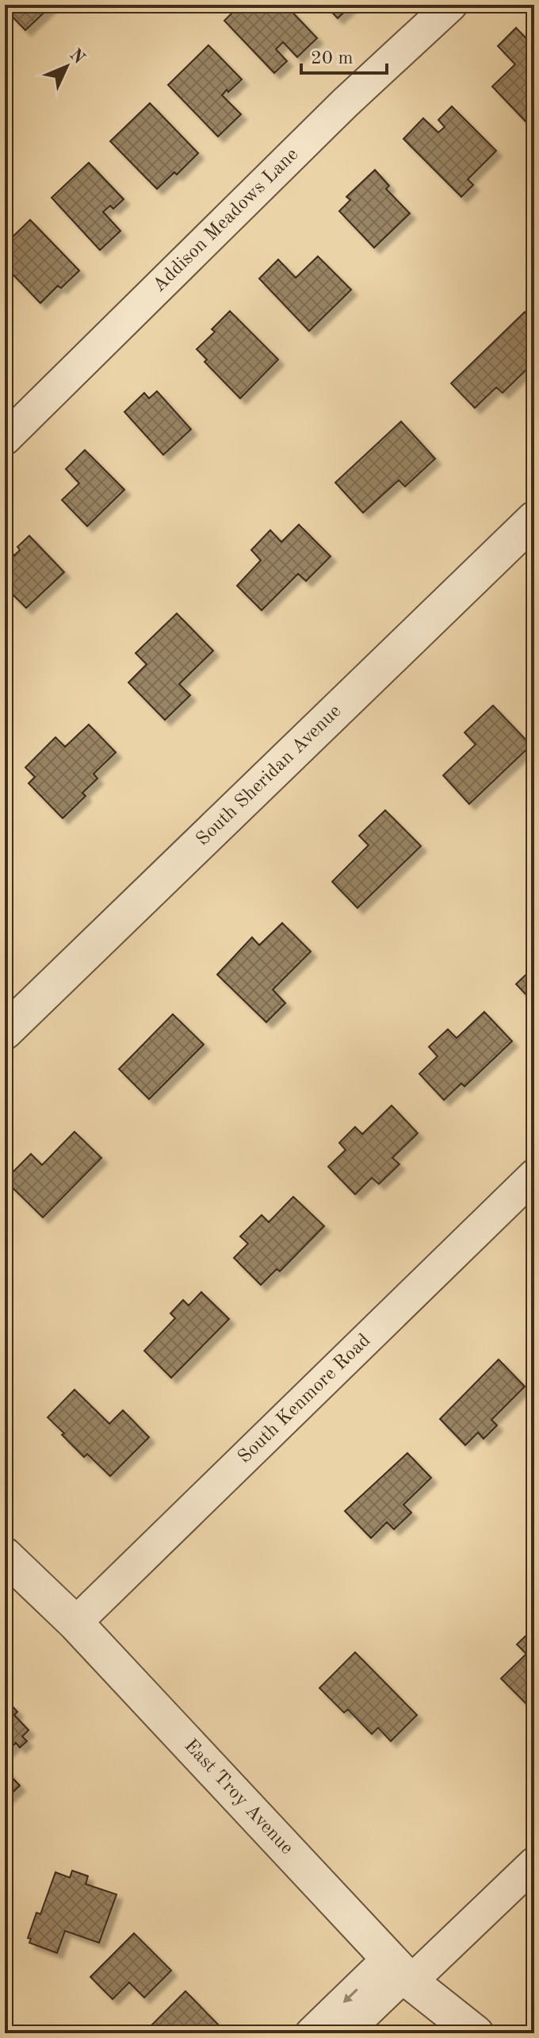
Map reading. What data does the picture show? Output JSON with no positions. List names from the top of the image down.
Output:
{
  "streets": {
    "street": [
      "Addison Meadows Lane",
      "South Sheridan Avenue",
      "South Kenmore Road",
      "East Troy Avenue"
    ]
  },
  "crossings": [
    ["South Kenmore Road", "East Troy Avenue"]
  ],
  "scale_bar": "20 m",
  "north": "top right"
}
